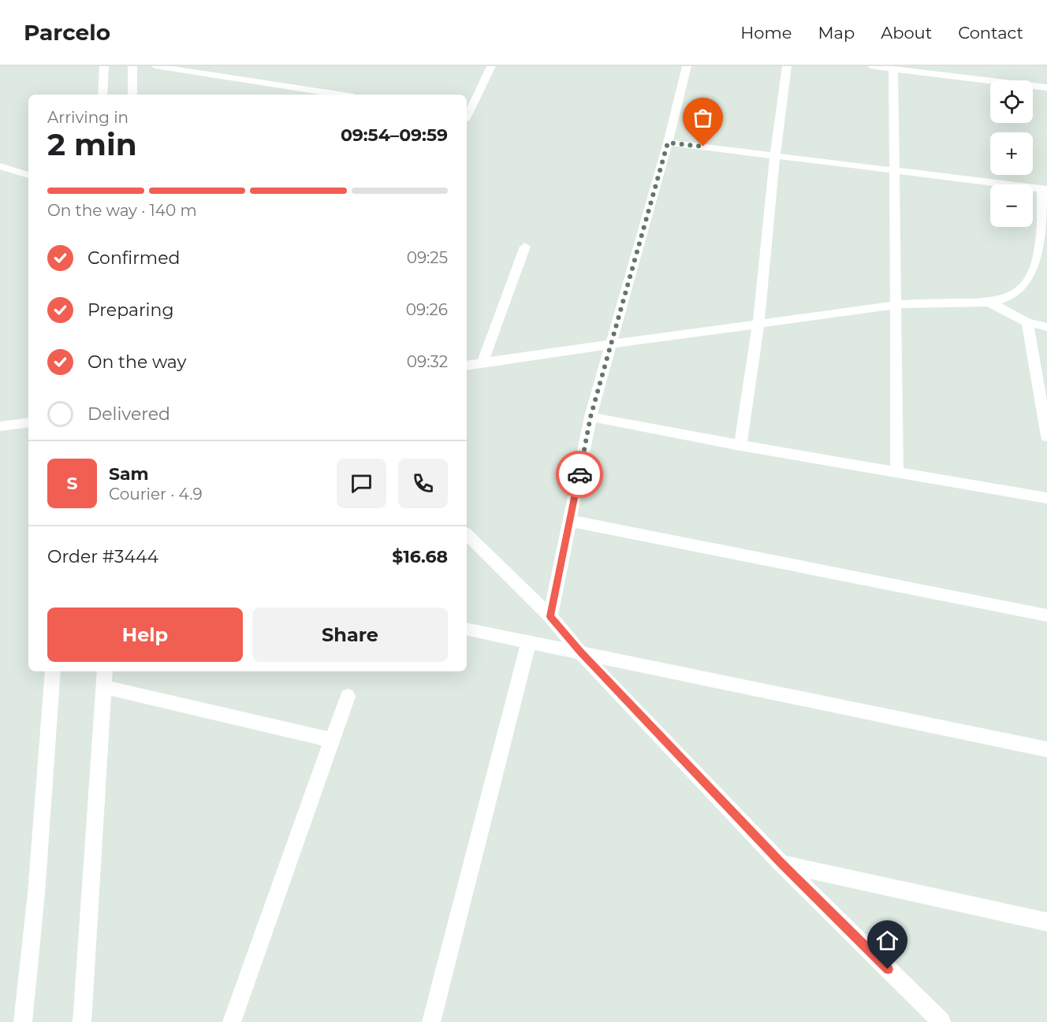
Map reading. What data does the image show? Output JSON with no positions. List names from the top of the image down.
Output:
{
  "page": {
    "header": "Parcelo",
    "nav": [
      "Home",
      "Map",
      "About",
      "Contact"
    ],
    "map_buttons": ["+", "−"],
    "heading": ["2 min", "Arriving in", "09:54–09:59"],
    "panel": [
      "Sam",
      "Courier · 4.9",
      "Order #3444",
      "$16.68"
    ],
    "bar": "On the way · 140 m",
    "list": [
      ["Confirmed", "09:25"],
      ["Preparing", "09:26"],
      ["On the way", "09:32"],
      "Delivered"
    ],
    "round": "S",
    "buttons": ["Help", "Share"]
  }
}
